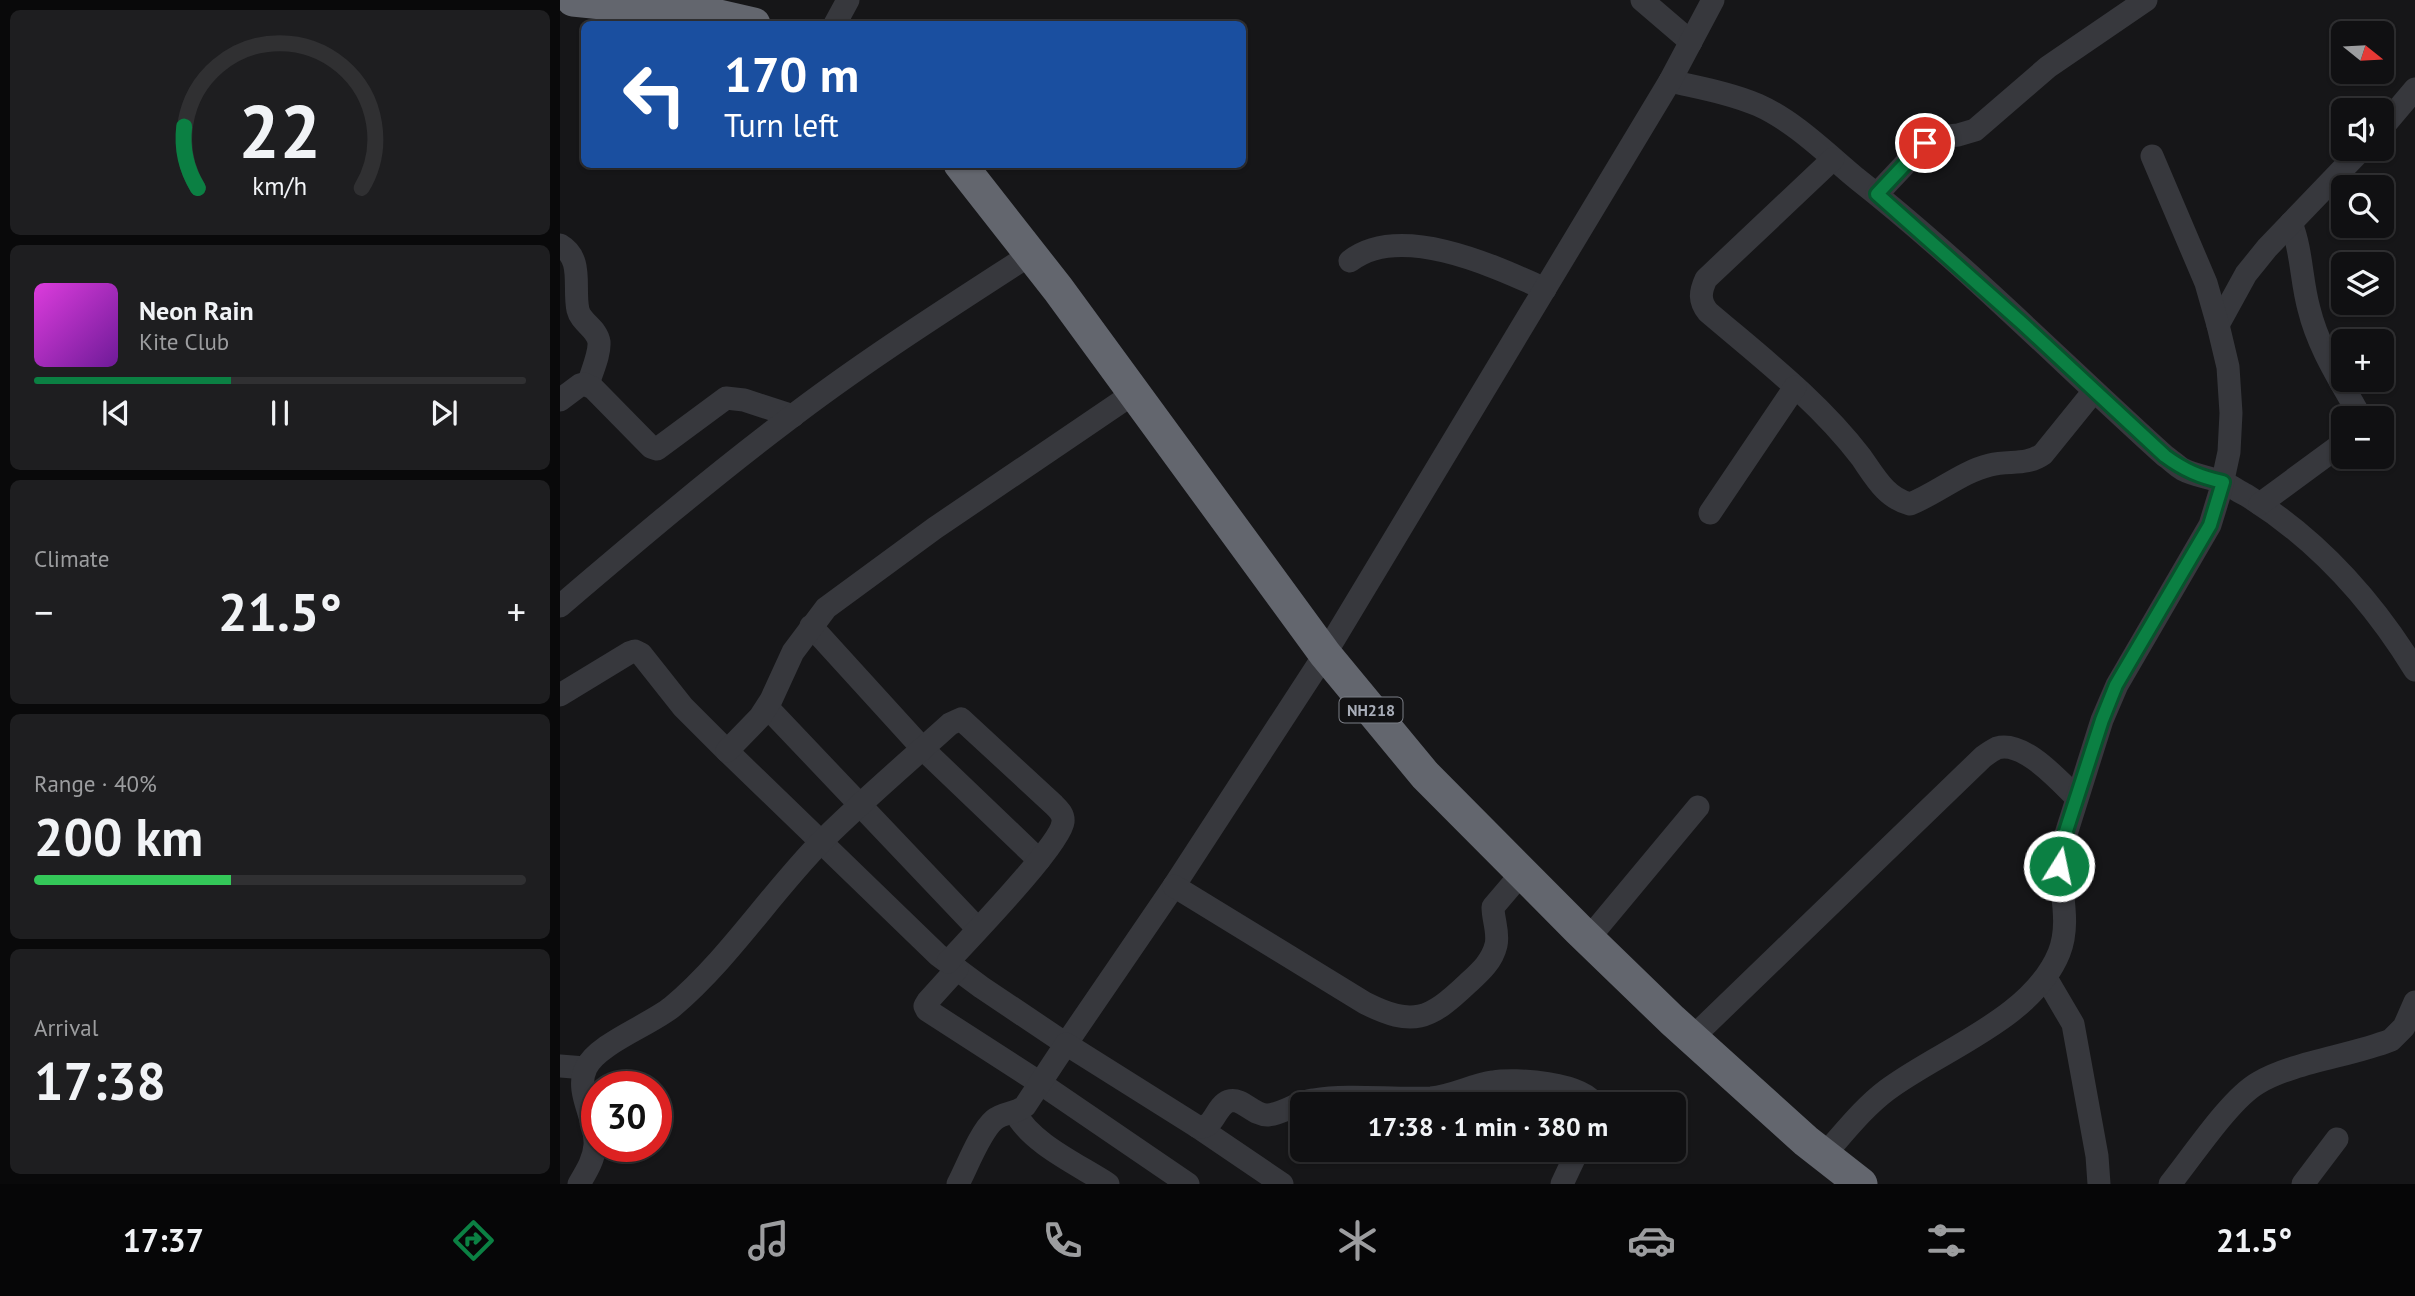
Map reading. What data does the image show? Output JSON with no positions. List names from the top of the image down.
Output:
{
  "streets": {
    "highway": ["NH218"]
  },
  "north": "right",
  "page": {
    "map_buttons": ["+", "−"],
    "turn": ["170 m", "Turn left"],
    "song": ["Neon Rain", "Kite Club"],
    "tile": [
      "Climate",
      ["Range · 40%", "200 km"],
      ["Arrival", "17:38"]
    ],
    "heat": ["−", "21.5°", "+"],
    "limit": "30",
    "trip": "17:38 · 1 min · 380 m",
    "tabs": ["17:37", "21.5°"],
    "gauge": ["22", "km/h"]
  }
}
